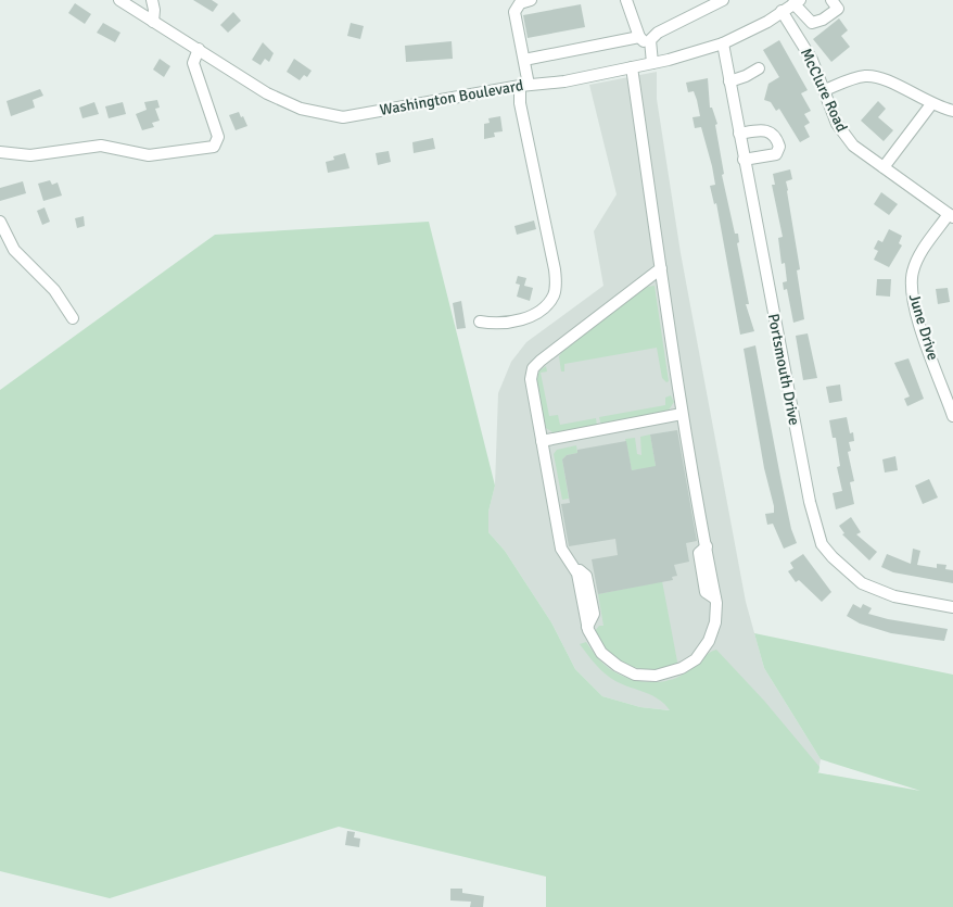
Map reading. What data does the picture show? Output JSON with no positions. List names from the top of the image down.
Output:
{
  "streets": {
    "street": [
      "McClure Road",
      "Washington Boulevard",
      "June Drive",
      "Portsmouth Drive"
    ]
  },
  "crossings": [
    ["McClure Road", "Washington Boulevard"],
    ["McClure Road", "June Drive"],
    ["Washington Boulevard", "Portsmouth Drive"]
  ]
}
